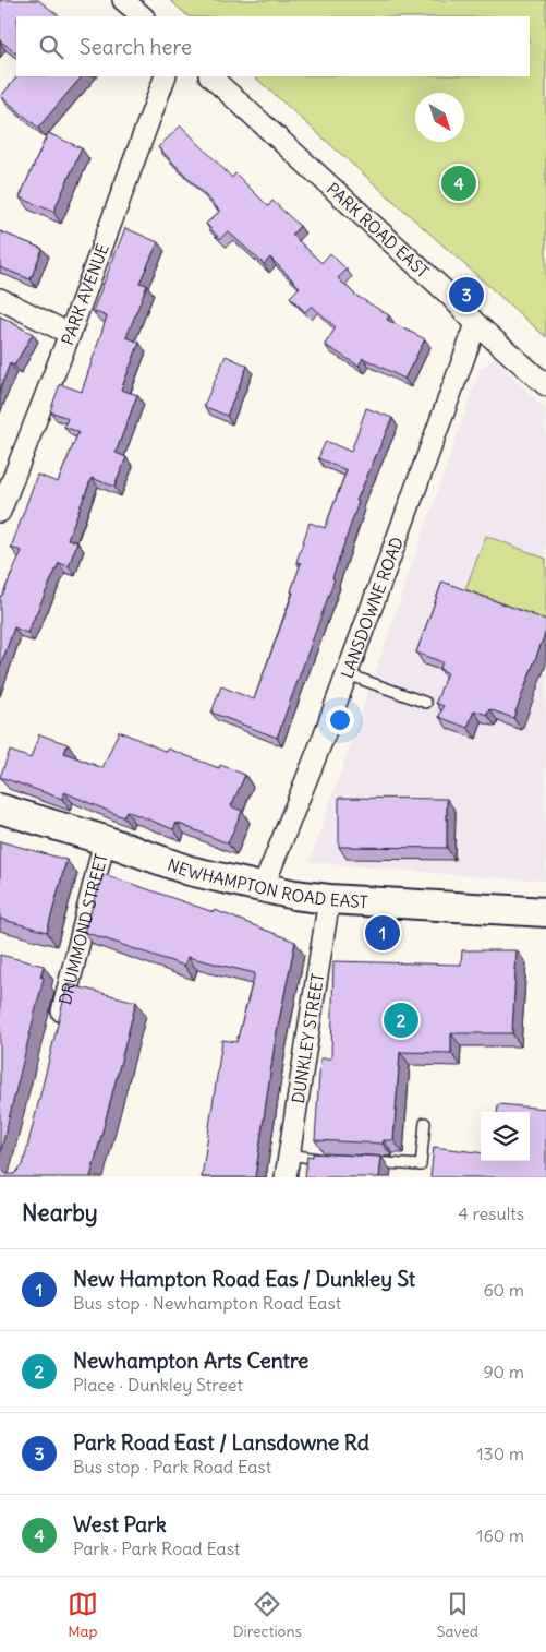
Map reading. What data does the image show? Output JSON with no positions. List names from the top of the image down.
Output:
{
  "streets": {
    "street": [
      "PARK ROAD EAST",
      "PARK AVENUE",
      "LANSDOWNE ROAD",
      "NEWHAMPTON ROAD EAST",
      "DRUMMOND STREET",
      "DUNKLEY STREET"
    ]
  },
  "crossings": [
    ["PARK ROAD EAST", "LANSDOWNE ROAD"],
    ["LANSDOWNE ROAD", "NEWHAMPTON ROAD EAST"],
    ["NEWHAMPTON ROAD EAST", "DRUMMOND STREET"],
    ["NEWHAMPTON ROAD EAST", "DUNKLEY STREET"]
  ],
  "north": "bottom right",
  "page": {
    "search": "Search here",
    "pins": [
      "4",
      "3",
      "1",
      "2"
    ],
    "heading": ["Nearby", "4 results"],
    "list": [
      {
        "mark": "1",
        "name": "New Hampton Road Eas / Dunkley St",
        "note": "Bus stop · Newhampton Road East",
        "value": "60 m"
      },
      {
        "mark": "2",
        "name": "Newhampton Arts Centre",
        "note": "Place · Dunkley Street",
        "value": "90 m"
      },
      {
        "mark": "3",
        "name": "Park Road East / Lansdowne Rd",
        "note": "Bus stop · Park Road East",
        "value": "130 m"
      },
      {
        "mark": "4",
        "name": "West Park",
        "note": "Park · Park Road East",
        "value": "160 m"
      }
    ],
    "nav": ["Map", "Directions", "Saved"]
  }
}
